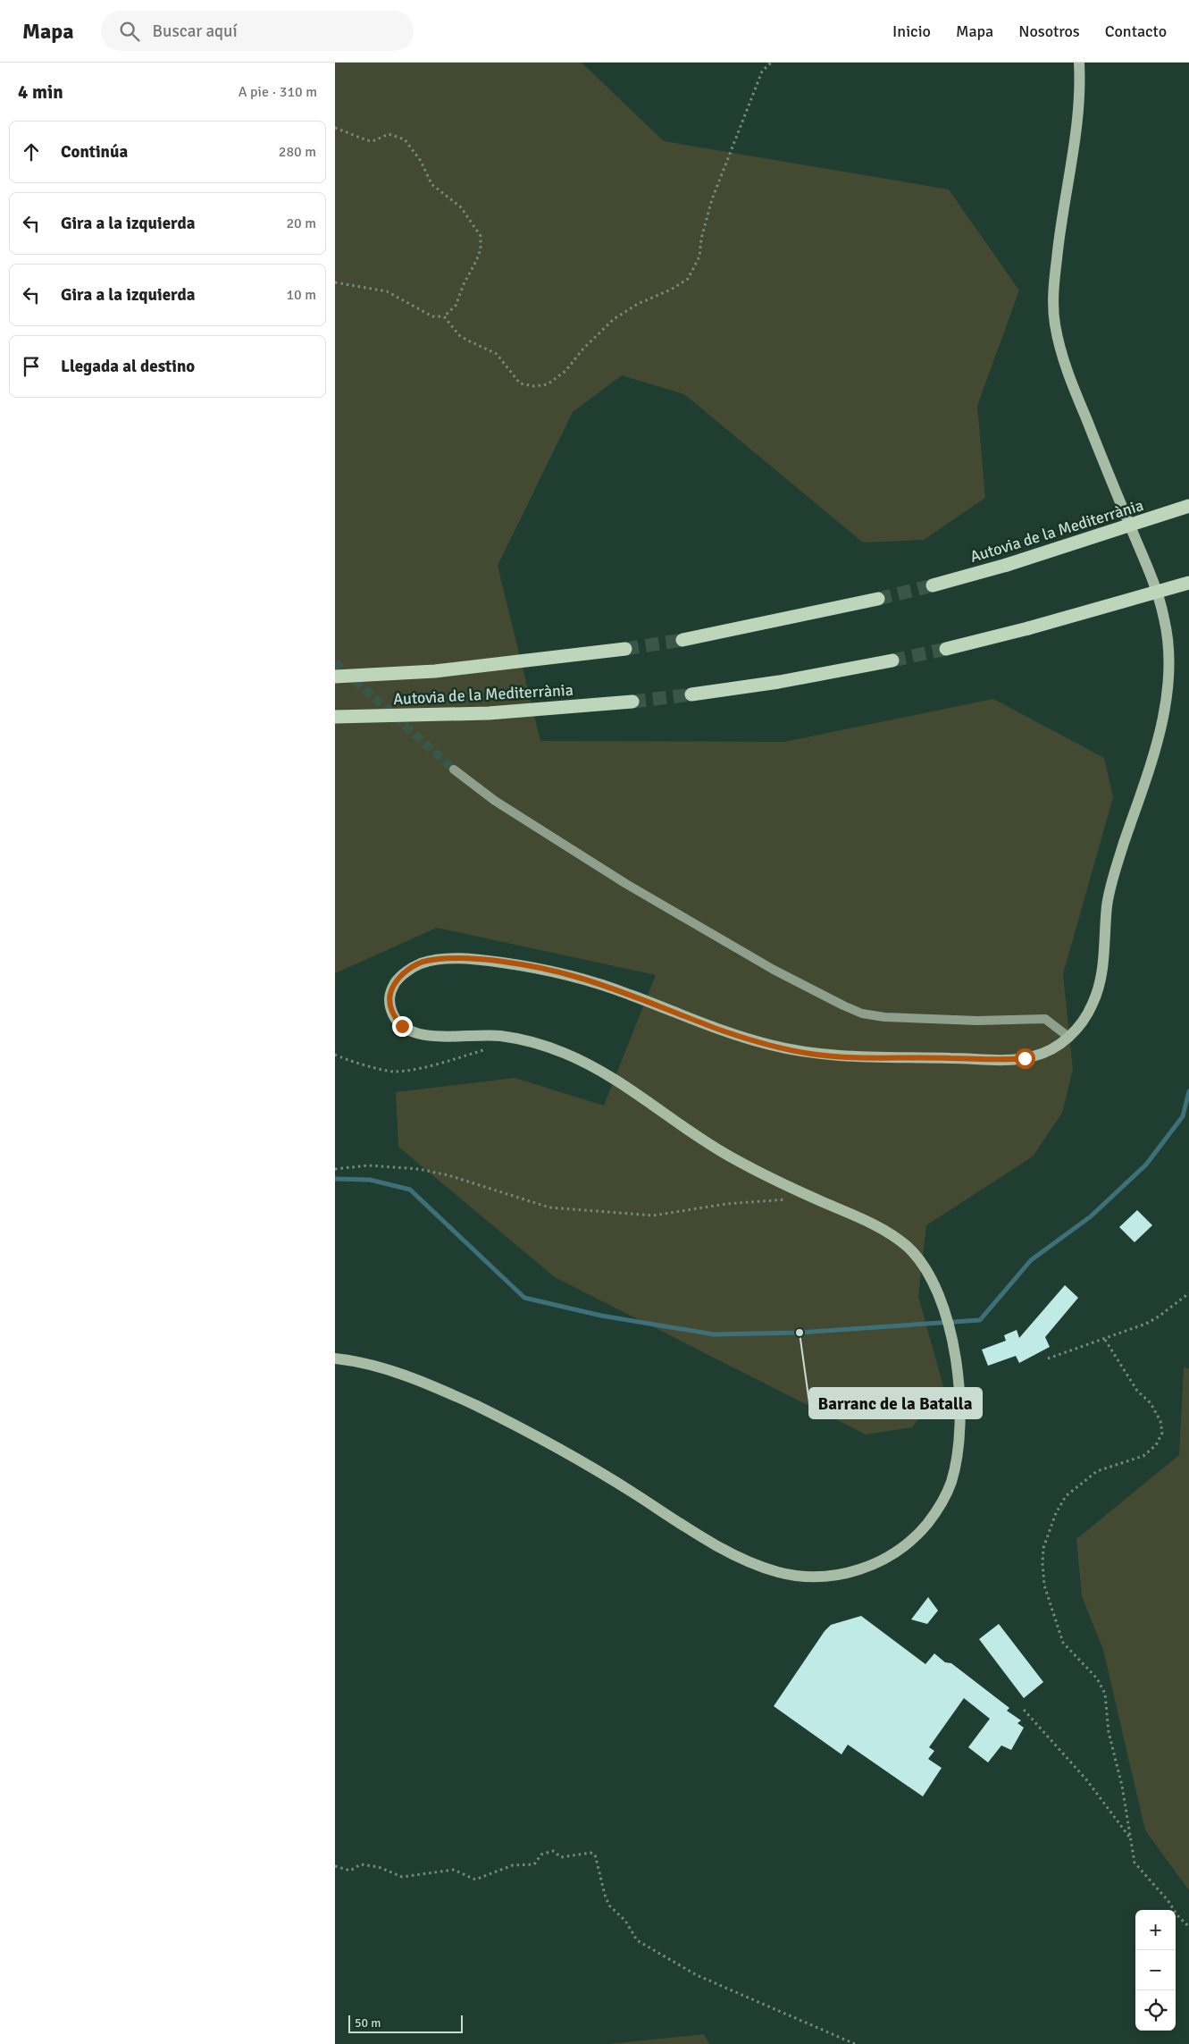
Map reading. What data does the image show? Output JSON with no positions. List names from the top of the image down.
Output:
{
  "streets": {
    "highway": ["Autovia de la Mediterrània"]
  },
  "places": ["Barranc de la Batalla"],
  "scale_bar": "50 m",
  "page": {
    "header": "Mapa",
    "search": "Buscar aquí",
    "nav": [
      "Inicio",
      "Mapa",
      "Nosotros",
      "Contacto"
    ],
    "heading": ["4 min", "A pie · 310 m"],
    "list": [
      ["Continúa", "280 m"],
      ["Gira a la izquierda", "20 m"],
      ["Gira a la izquierda", "10 m"],
      "Llegada al destino"
    ],
    "map_buttons": ["+", "−"],
    "scale": "50 m"
  }
}
